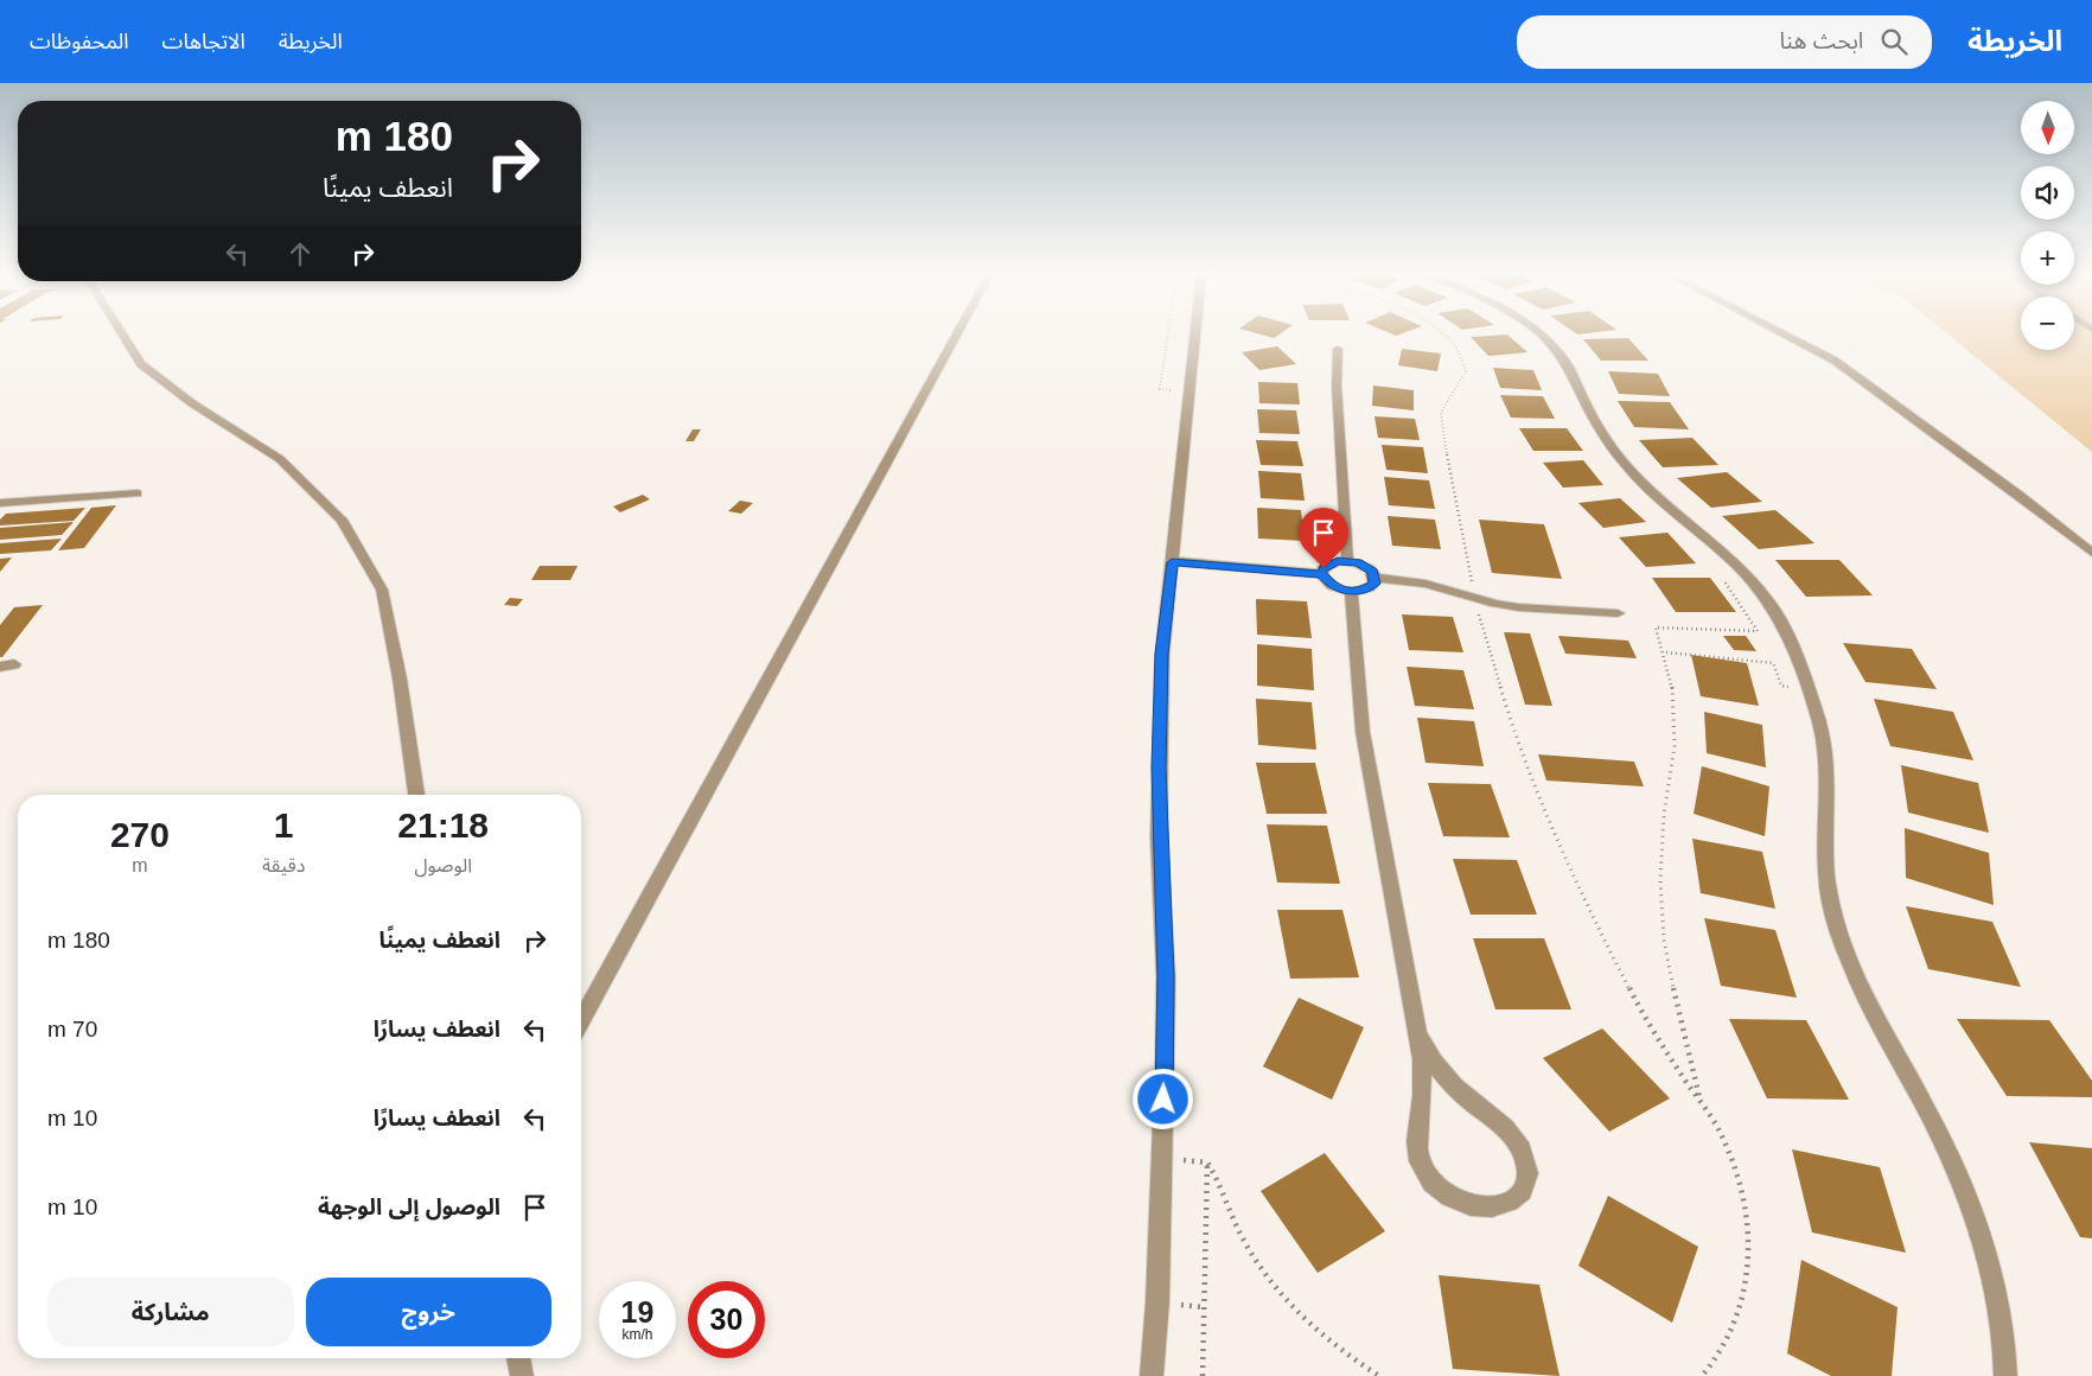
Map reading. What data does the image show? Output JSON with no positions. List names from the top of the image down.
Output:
{
  "north": "bottom",
  "page": {
    "header": "الخريطة",
    "search": "ابحث هنا",
    "nav": ["الخريطة", "الاتجاهات", "المحفوظات"],
    "map_buttons": ["+", "−"],
    "turn": ["180 m", "انعطف يمينًا"],
    "eta": [
      "21:18",
      "الوصول",
      "1",
      "دقيقة",
      "270",
      "m"
    ],
    "list": [
      {
        "name": "انعطف يمينًا",
        "value": "180 m"
      },
      {
        "name": "انعطف يسارًا",
        "value": "70 m"
      },
      {
        "name": "انعطف يسارًا",
        "value": "10 m"
      },
      {
        "name": "الوصول إلى الوجهة",
        "value": "10 m"
      }
    ],
    "buttons": ["خروج", "مشاركة"],
    "speed": "19 km/h",
    "limit": "30"
  }
}
